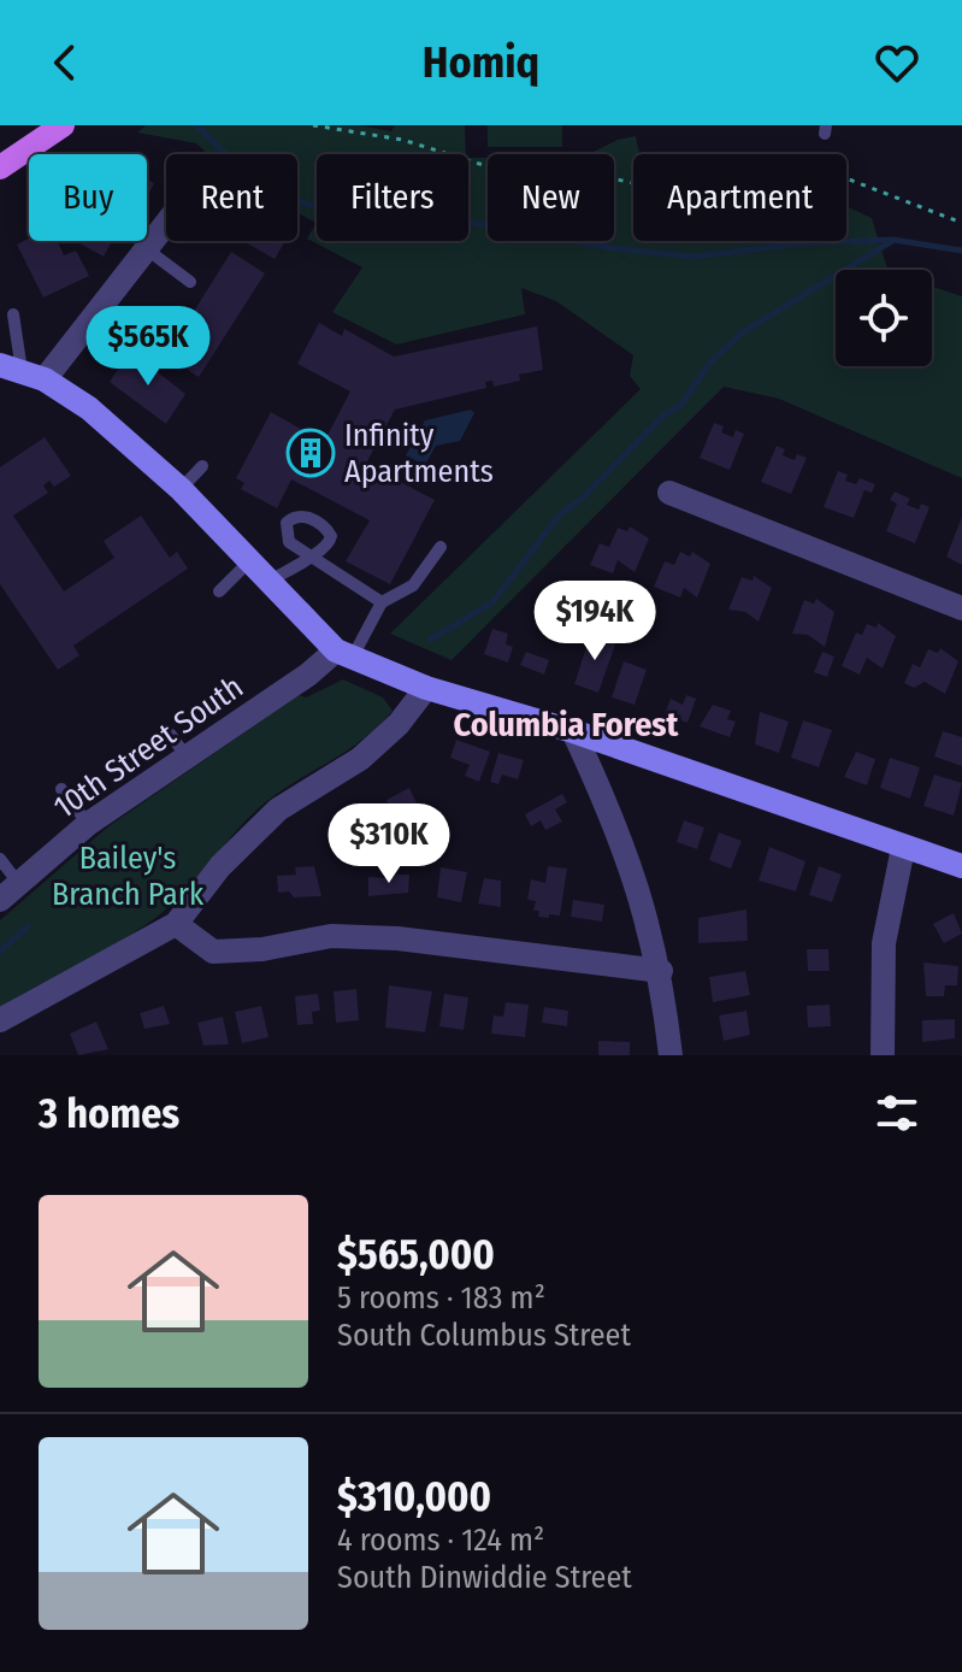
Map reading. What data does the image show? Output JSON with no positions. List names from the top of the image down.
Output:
{
  "streets": {
    "street": ["10th Street South"]
  },
  "districts": ["Columbia Forest"],
  "parks": ["Bailey's Branch Park"],
  "places": {
    "building": ["Infinity Apartments"]
  },
  "page": {
    "header": "Homiq",
    "chip": [
      "Buy",
      "Rent",
      "Filters",
      "New",
      "Apartment"
    ],
    "price": ["$565K", "$194K", "$310K"],
    "heading": "3 homes",
    "list": [
      {
        "name": "$565,000",
        "note": "5 rooms · 183 m² · South Columbus Street"
      },
      {
        "name": "$310,000",
        "note": "4 rooms · 124 m² · South Dinwiddie Street"
      }
    ]
  }
}
